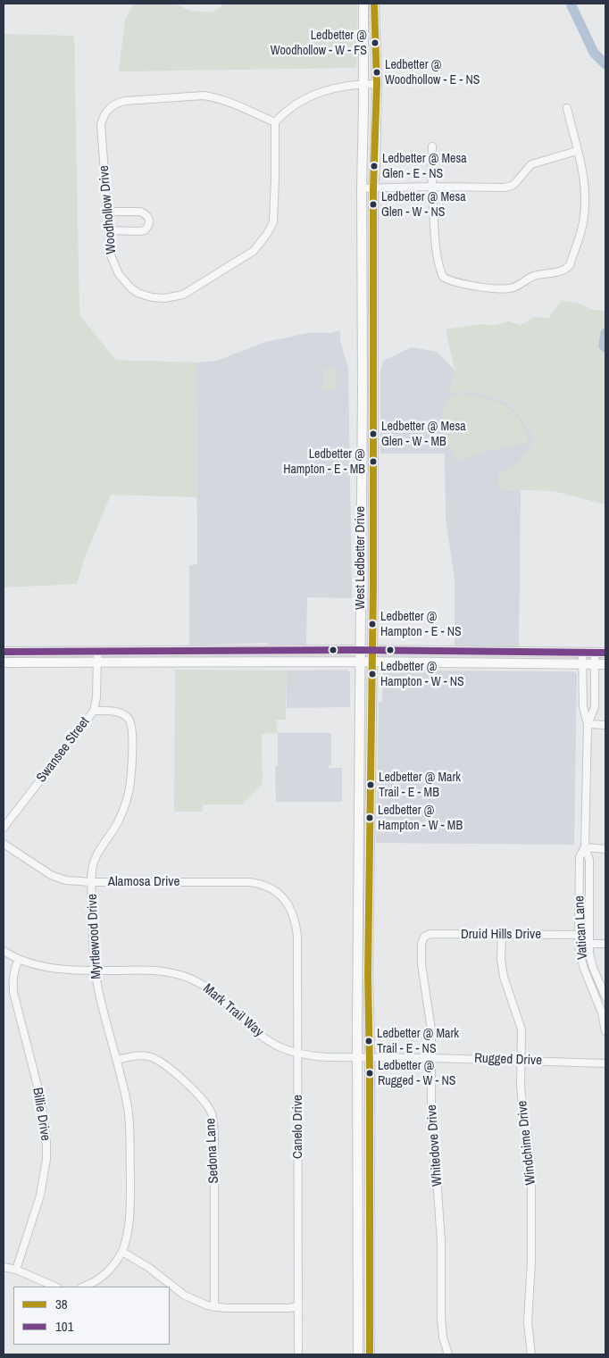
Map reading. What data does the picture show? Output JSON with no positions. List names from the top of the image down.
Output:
{
  "streets": {
    "main road": ["West Ledbetter Drive"],
    "street": [
      "Woodhollow Drive",
      "Swansee Street",
      "Alamosa Drive",
      "Vatican Lane",
      "Druid Hills Drive",
      "Myrtlewood Drive",
      "Mark Trail Way",
      "Rugged Drive",
      "Billie Drive",
      "Canelo Drive",
      "Windchime Drive",
      "Whitedove Drive",
      "Sedona Lane"
    ]
  },
  "crossings": [
    ["West Ledbetter Drive", "Mark Trail Way"],
    ["West Ledbetter Drive", "Rugged Drive"],
    ["Swansee Street", "Myrtlewood Drive"],
    ["Alamosa Drive", "Myrtlewood Drive"],
    ["Alamosa Drive", "Canelo Drive"],
    ["Vatican Lane", "Druid Hills Drive"],
    ["Druid Hills Drive", "Windchime Drive"],
    ["Druid Hills Drive", "Whitedove Drive"],
    ["Myrtlewood Drive", "Mark Trail Way"],
    ["Myrtlewood Drive", "Sedona Lane"],
    ["Mark Trail Way", "Rugged Drive"],
    ["Mark Trail Way", "Billie Drive"],
    ["Mark Trail Way", "Canelo Drive"],
    ["Rugged Drive", "Windchime Drive"],
    ["Rugged Drive", "Whitedove Drive"]
  ],
  "places": [
    "Ledbetter @ Woodhollow - W - FS",
    "Ledbetter @ Woodhollow - E - NS",
    "Ledbetter @ Mesa Glen - E - NS",
    "Ledbetter @ Mesa Glen - W - NS",
    "Ledbetter @ Mesa Glen - W - MB",
    "Ledbetter @ Hampton - E - MB",
    "Ledbetter @ Hampton - E - NS",
    "Ledbetter @ Hampton - W - NS",
    "Ledbetter @ Mark Trail - E - MB",
    "Ledbetter @ Hampton - W - MB",
    "Ledbetter @ Mark Trail - E - NS",
    "Ledbetter @ Rugged - W - NS"
  ],
  "lines": ["transit line 38", "transit line 101"],
  "legend": ["38", "101"]
}
